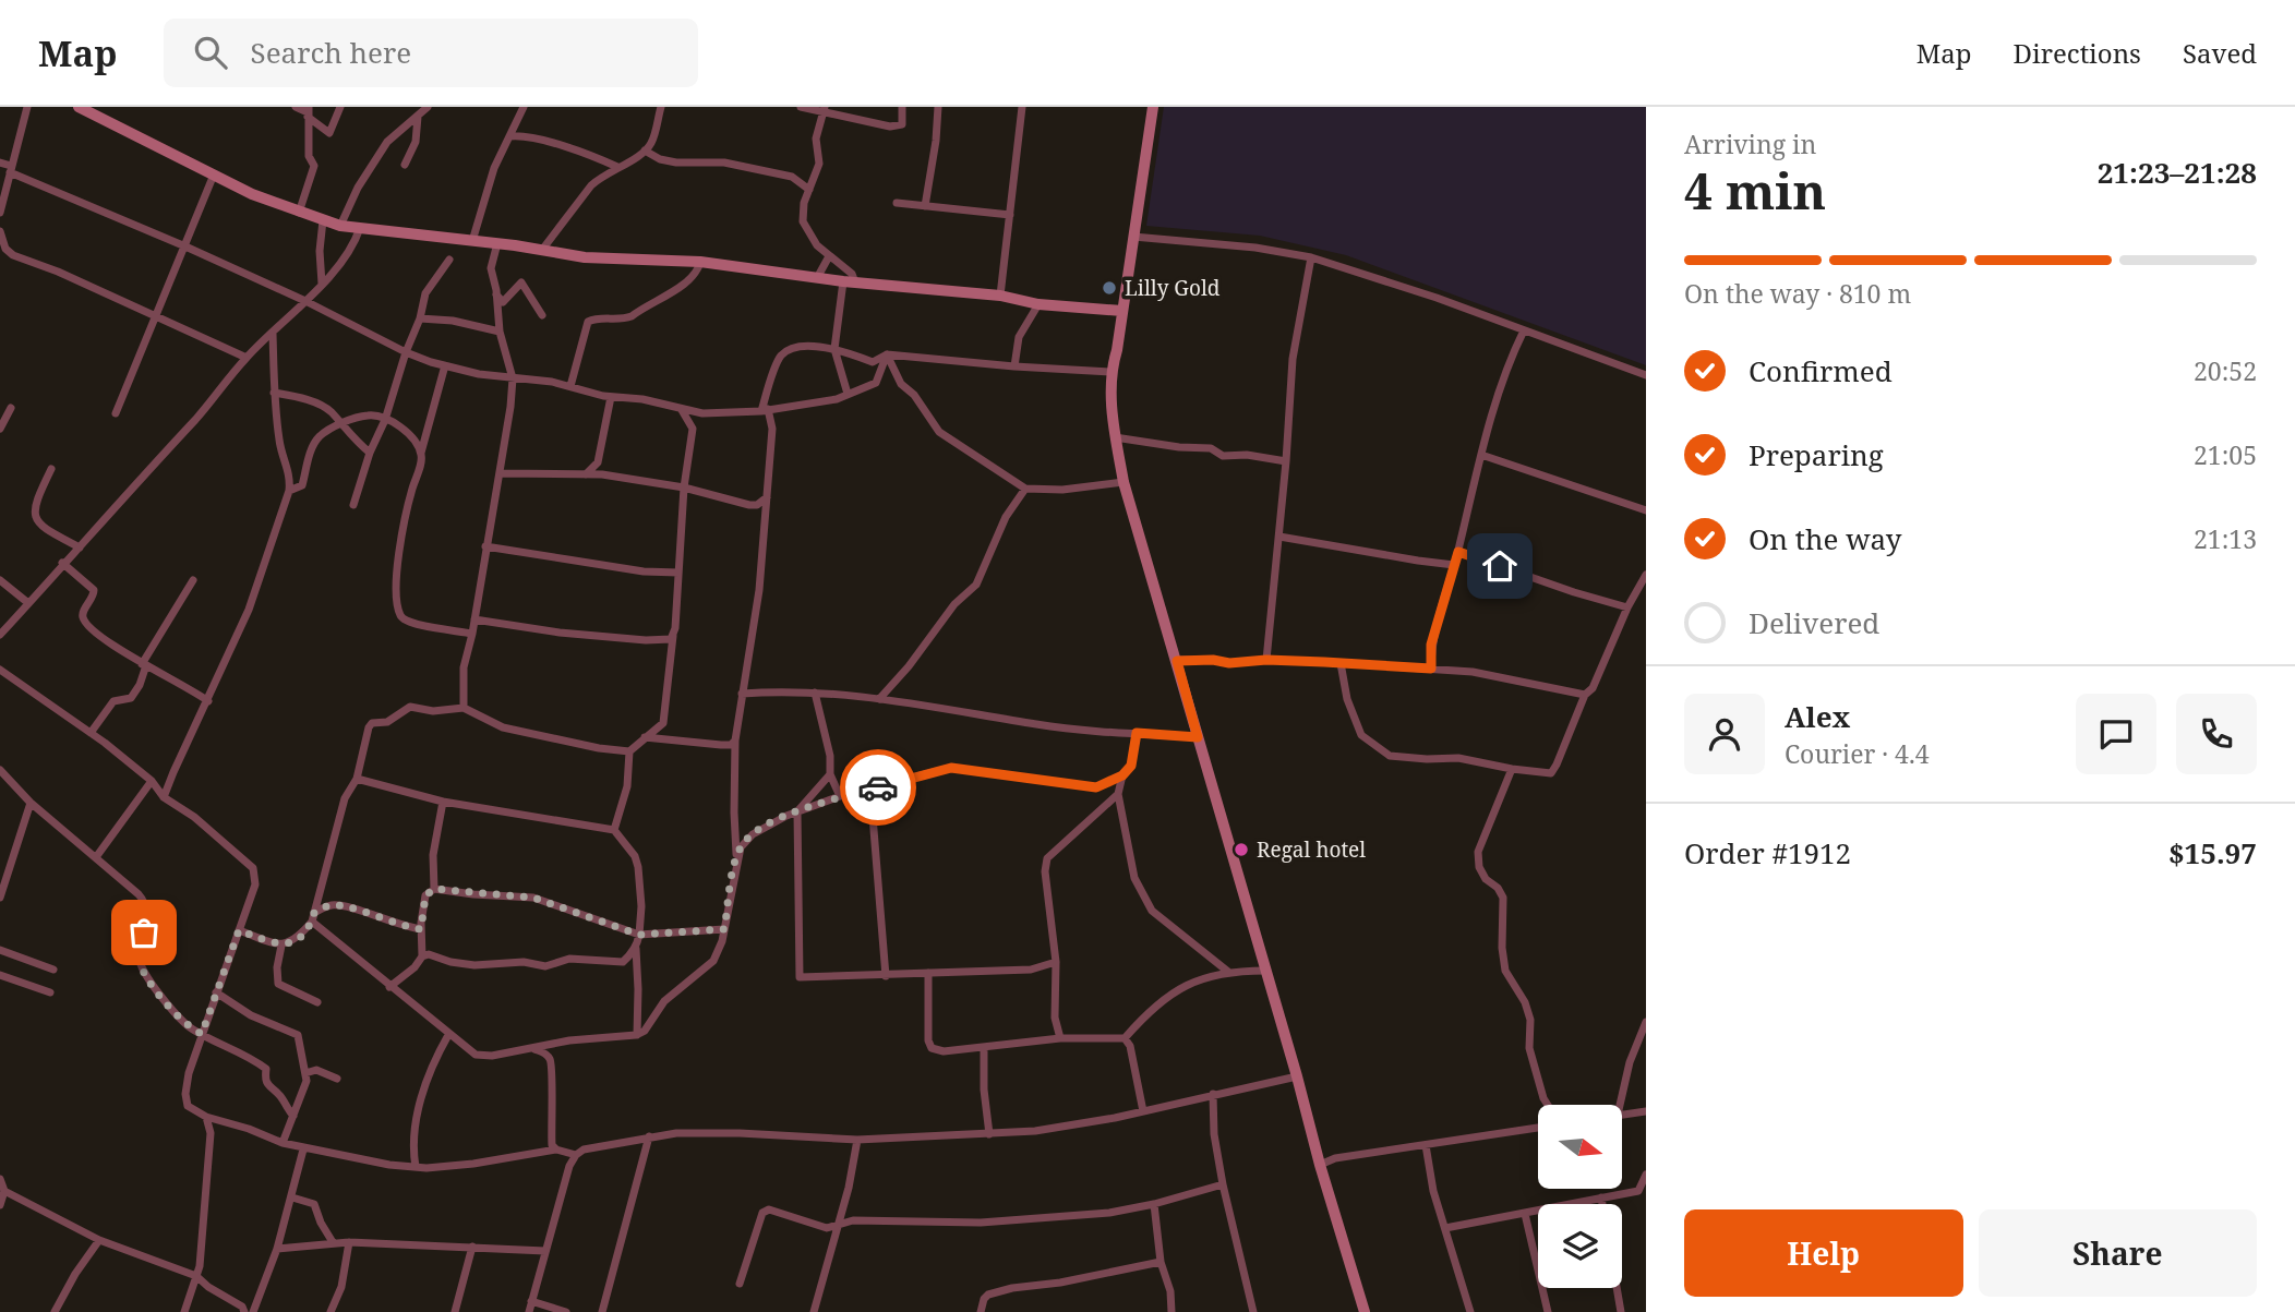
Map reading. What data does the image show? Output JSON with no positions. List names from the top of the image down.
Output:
{
  "places": ["Lilly Gold", "Regal hotel"],
  "north": "right",
  "page": {
    "header": "Map",
    "search": "Search here",
    "nav": ["Map", "Directions", "Saved"],
    "heading": ["4 min", "Arriving in", "21:23–21:28"],
    "panel": [
      "Alex",
      "Courier · 4.4",
      "Order #1912",
      "$15.97"
    ],
    "bar": "On the way · 810 m",
    "list": [
      ["Confirmed", "20:52"],
      ["Preparing", "21:05"],
      ["On the way", "21:13"],
      "Delivered"
    ],
    "buttons": ["Help", "Share"]
  }
}
